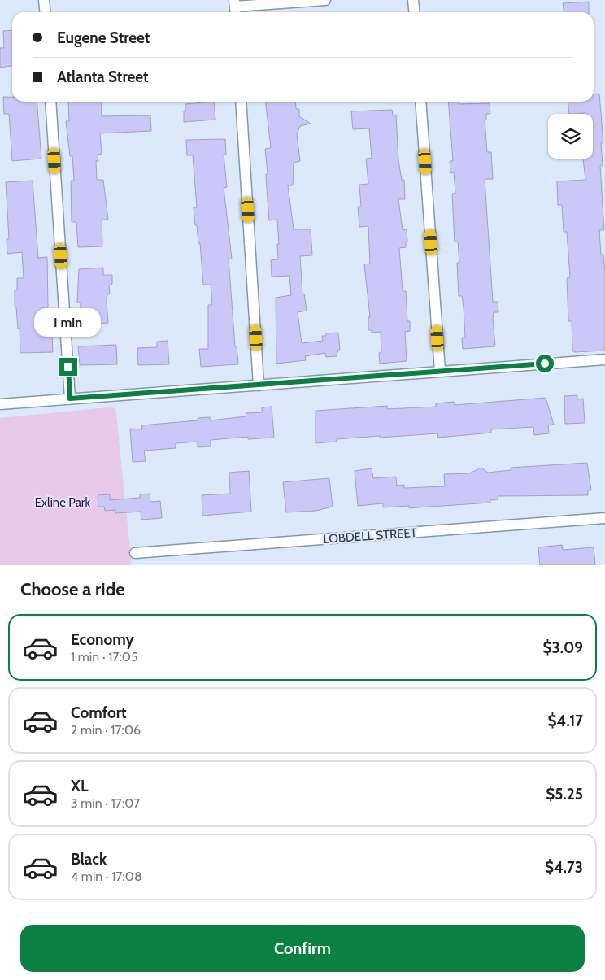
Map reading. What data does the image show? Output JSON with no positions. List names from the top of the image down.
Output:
{
  "streets": {
    "street": ["LOBDELL STREET"]
  },
  "parks": ["Exline Park"],
  "page": {
    "banner": ["Eugene Street", "Atlanta Street"],
    "bubble": "1 min",
    "heading": "Choose a ride",
    "list": [
      {
        "name": "Economy",
        "note": "1 min · 17:05",
        "value": "$3.09"
      },
      {
        "name": "Comfort",
        "note": "2 min · 17:06",
        "value": "$4.17"
      },
      {
        "name": "XL",
        "note": "3 min · 17:07",
        "value": "$5.25"
      },
      {
        "name": "Black",
        "note": "4 min · 17:08",
        "value": "$4.73"
      }
    ],
    "buttons": "Confirm"
  }
}
